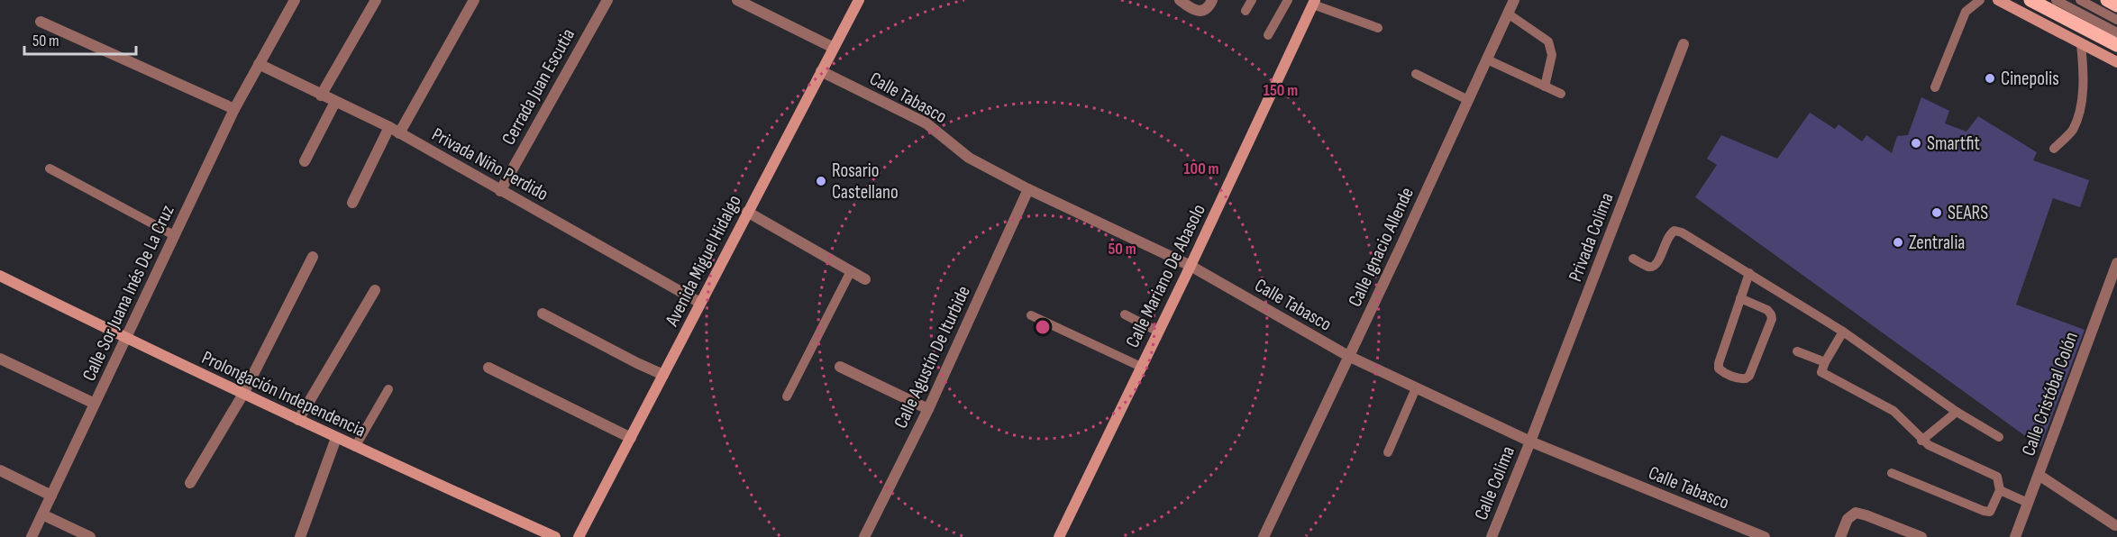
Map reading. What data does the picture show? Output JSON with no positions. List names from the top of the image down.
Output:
{
  "streets": {
    "street": [
      "Cerrada Juan Escutia",
      "Calle Tabasco",
      "Privada Niño Perdido",
      "Privada Colima",
      "Calle Ignacio Allende",
      "Avenida Miguel Hidalgo",
      "Calle Mariano De Abasolo",
      "Calle Sor Juana Inés De La Cruz",
      "Calle Agustín De Iturbide",
      "Prolongación Independencia",
      "Calle Cristóbal Colón",
      "Calle Colima"
    ]
  },
  "crossings": [
    ["Cerrada Juan Escutia", "Privada Niño Perdido"],
    ["Calle Tabasco", "Privada Colima"],
    ["Calle Tabasco", "Calle Ignacio Allende"],
    ["Calle Tabasco", "Avenida Miguel Hidalgo"],
    ["Calle Tabasco", "Calle Mariano De Abasolo"],
    ["Calle Tabasco", "Calle Agustín De Iturbide"],
    ["Calle Tabasco", "Calle Colima"],
    ["Privada Niño Perdido", "Avenida Miguel Hidalgo"],
    ["Privada Niño Perdido", "Calle Sor Juana Inés De La Cruz"],
    ["Privada Colima", "Calle Colima"],
    ["Calle Sor Juana Inés De La Cruz", "Prolongación Independencia"]
  ],
  "places": [
    "Cinepolis",
    "Smartfit",
    "Rosario Castellano",
    "SEARS",
    "Zentralia"
  ],
  "scale_bar": "50 m",
  "rings": ["150 m", "100 m", "50 m"]
}
